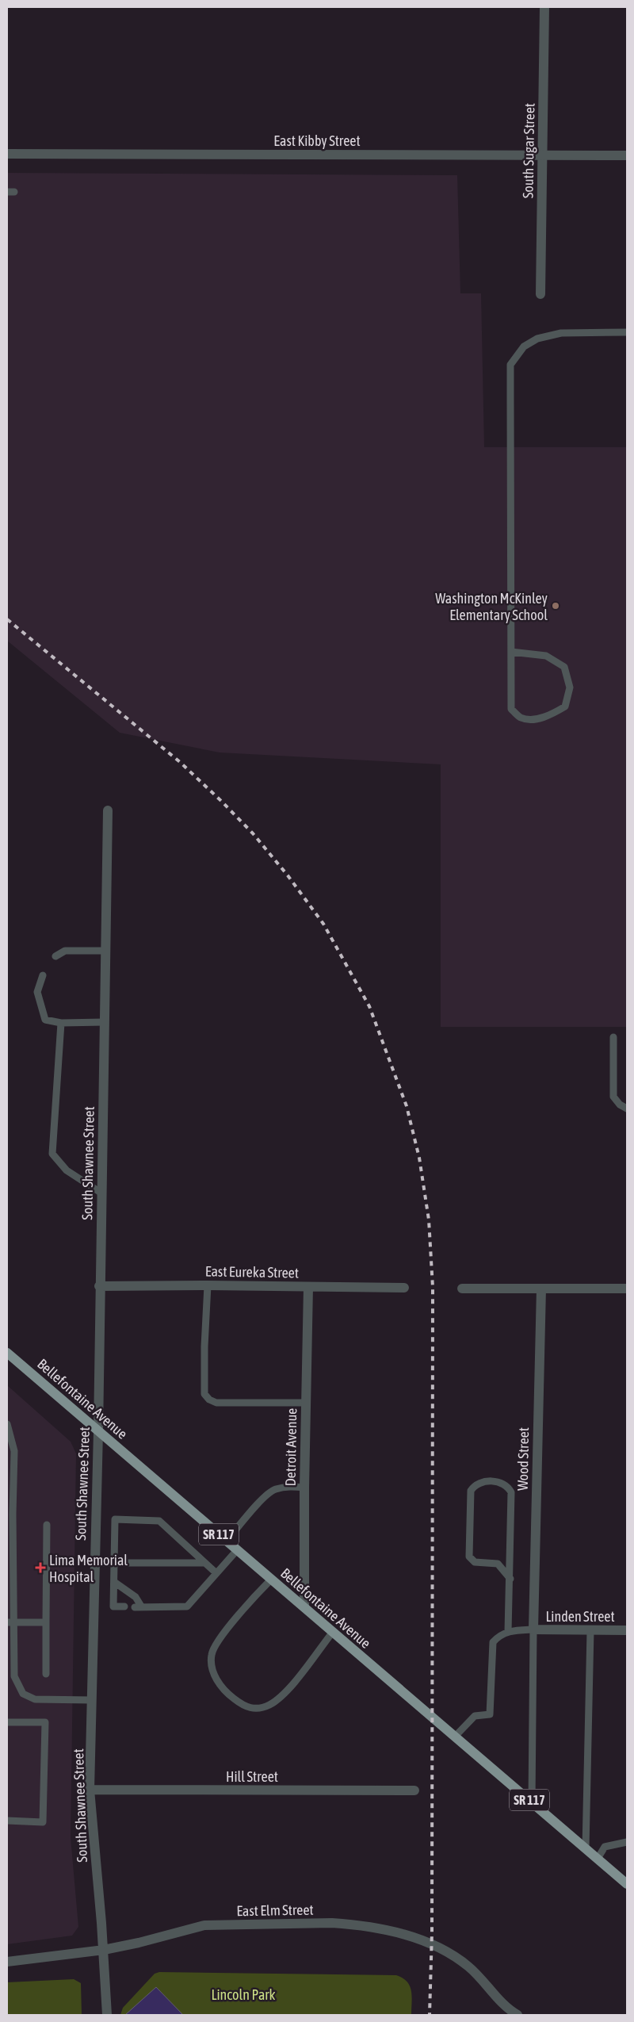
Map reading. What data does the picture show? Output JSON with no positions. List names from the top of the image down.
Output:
{
  "streets": {
    "main road": ["Bellefontaine Avenue", "SR 117"],
    "street": [
      "East Kibby Street",
      "South Sugar Street",
      "South Shawnee Street",
      "East Eureka Street",
      "Detroit Avenue",
      "Wood Street",
      "Linden Street",
      "Hill Street",
      "East Elm Street"
    ]
  },
  "crossings": [
    ["East Kibby Street", "South Sugar Street"],
    ["South Shawnee Street", "East Eureka Street"],
    ["South Shawnee Street", "Bellefontaine Avenue"],
    ["South Shawnee Street", "Hill Street"],
    ["South Shawnee Street", "East Elm Street"],
    ["East Eureka Street", "Detroit Avenue"],
    ["Bellefontaine Avenue", "Detroit Avenue"],
    ["Wood Street", "Linden Street"]
  ],
  "parks": ["Lincoln Park"],
  "places": {
    "other": ["Washington McKinley Elementary School"],
    "health": ["Lima Memorial Hospital"]
  }
}
